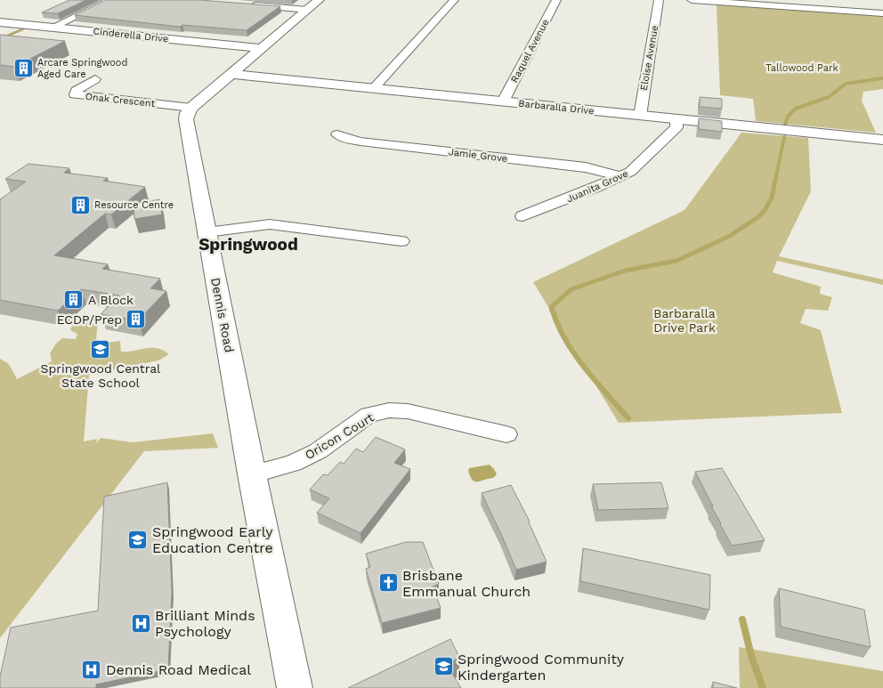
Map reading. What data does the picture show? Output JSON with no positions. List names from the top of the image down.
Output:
{
  "streets": {
    "street": [
      "Cinderella Drive",
      "Raquel Avenue",
      "Eloise Avenue",
      "Onak Crescent",
      "Barbaralla Drive",
      "Jamie Grove",
      "Juanita Grove",
      "Dennis Road",
      "Oricon Court"
    ]
  },
  "crossings": [
    ["Raquel Avenue", "Barbaralla Drive"],
    ["Eloise Avenue", "Barbaralla Drive"],
    ["Onak Crescent", "Dennis Road"],
    ["Barbaralla Drive", "Juanita Grove"],
    ["Jamie Grove", "Juanita Grove"],
    ["Dennis Road", "Oricon Court"]
  ],
  "districts": ["Springwood"],
  "parks": ["Tallowood Park", "Barbaralla Drive Park"],
  "places": {
    "building": [
      "Arcare Springwood Aged Care",
      "Resource Centre",
      "A Block",
      "ECDP/Prep"
    ],
    "school or university": ["Springwood Central State School", "Springwood Early Education Centre", "Springwood Community Kindergarten"],
    "church": ["Brisbane Emmanual Church"],
    "hospital": ["Brilliant Minds Psychology", "Dennis Road Medical"]
  }
}
